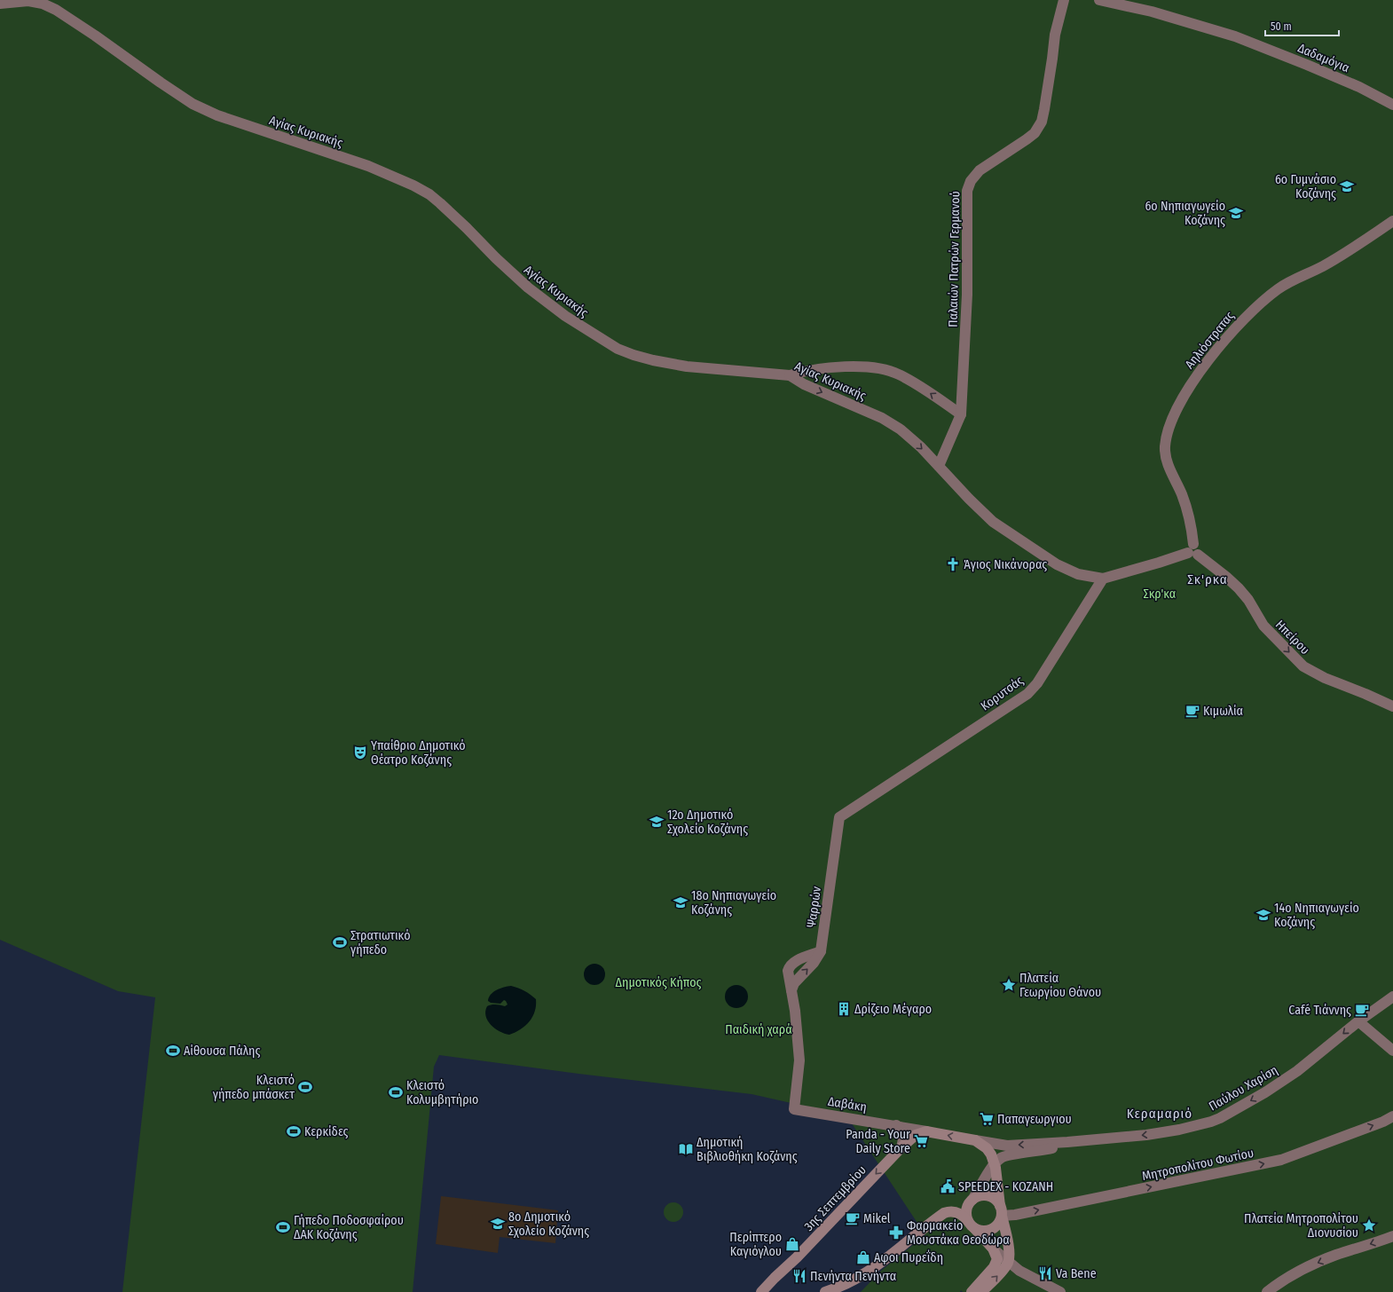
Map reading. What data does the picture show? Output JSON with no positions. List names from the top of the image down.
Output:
{
  "streets": {
    "main road": ["3ης Σεπτεμβρίου"],
    "street": [
      "Δαδαμόγια",
      "Αγίας Κυριακής",
      "Παλαιών Πατρών Γερμανού",
      "Αηλιόστρατας",
      "Ηπείρου",
      "Κορυτσάς",
      "Ψαρρών",
      "Παύλου Χαρίση",
      "Δαβάκη",
      "Μητροπολίτου Φωτίου"
    ]
  },
  "crossings": [
    ["Αγίας Κυριακής", "Παλαιών Πατρών Γερμανού"],
    ["Αγίας Κυριακής", "Κορυτσάς"],
    ["Αηλιόστρατας", "Ηπείρου"],
    ["Κορυτσάς", "Ψαρρών"],
    ["Ψαρρών", "Δαβάκη"],
    ["Δαβάκη", "3ης Σεπτεμβρίου"]
  ],
  "one_way": [
    "Ηπείρου",
    "Παύλου Χαρίση",
    "Μητροπολίτου Φωτίου",
    "3ης Σεπτεμβρίου"
  ],
  "districts": ["Σκ'ρκα", "Κεραμαριό"],
  "parks": ["Σκρ'κα", "Δημοτικός Κήπος", "Παιδική χαρά"],
  "places": {
    "school or university": [
      "6ο Γυμνάσιο Κοζάνης",
      "6ο Νηπιαγωγείο Κοζάνης",
      "12ο Δημοτικό Σχολείο Κοζάνης",
      "18ο Νηπιαγωγείο Κοζάνης",
      "14ο Νηπιαγωγείο Κοζάνης",
      "8ο Δημοτικό Σχολείο Κοζάνης"
    ],
    "church": ["Άγιος Νικάνορας"],
    "cafe": ["Κιμωλία", "Café Τιάννης", "Mikel"],
    "theatre": ["Υπαίθριο Δημοτικό Θέατρο Κοζάνης"],
    "sports": [
      "Στρατιωτικό γήπεδο",
      "Αίθουσα Πάλης",
      "Κλειστό γήπεδο μπάσκετ",
      "Κλειστό Κολυμβητήριο",
      "Κερκίδες",
      "Γήπεδο Ποδοσφαίρου ΔΑΚ Κοζάνης"
    ],
    "place": ["Πλατεία Γεωργίου Θάνου", "Πλατεία Μητροπολίτου Διονυσίου"],
    "building": ["Δρίζειο Μέγαρο"],
    "supermarket": ["Παπαγεωργιου", "Panda - Your Daily Store"],
    "library": ["Δημοτική Βιβλιοθήκη Κοζάνης"],
    "public building": ["SPEEDEX - ΚΟΖΑΝΗ"],
    "pharmacy": ["Φαρμακείο Μουστάκα Θεοδώρα"],
    "shop": ["Περίπτερο Καγιόγλου", "Αφοι Πυρεΐδη"],
    "restaurant": ["Va Bene", "Πενήντα Πενήντα"]
  },
  "scale_bar": "50 m"
}
